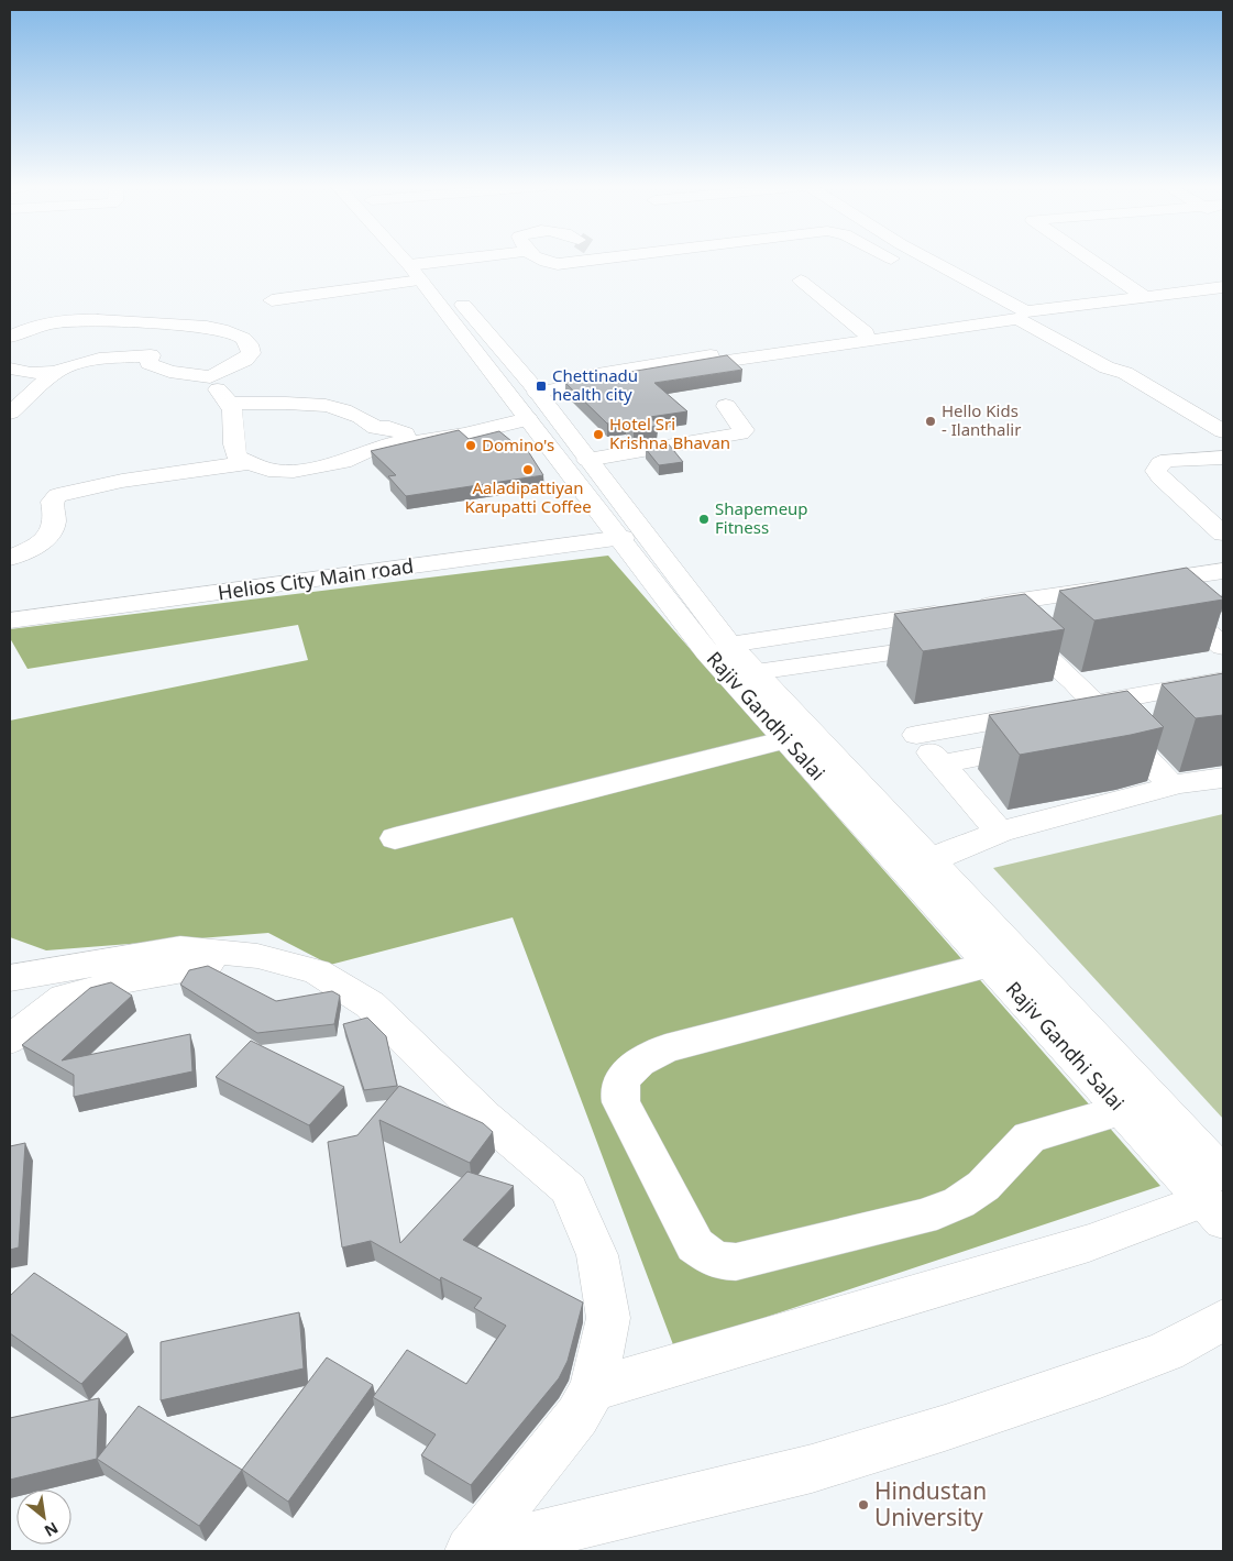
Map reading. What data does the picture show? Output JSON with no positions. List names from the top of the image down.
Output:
{
  "streets": {
    "street": ["Helios City Main road", "Rajiv Gandhi Salai"]
  },
  "crossings": [
    ["Helios City Main road", "Rajiv Gandhi Salai"]
  ],
  "places": {
    "transit": ["Chettinadu health city"],
    "other": [
      "Hello Kids - Ilanthalir",
      "Hotel Sri Krishna Bhavan",
      "Domino's",
      "Aaladipattiyan Karupatti Coffee",
      "Shapemeup Fitness",
      "Hindustan University"
    ]
  },
  "north": "bottom right"
}
